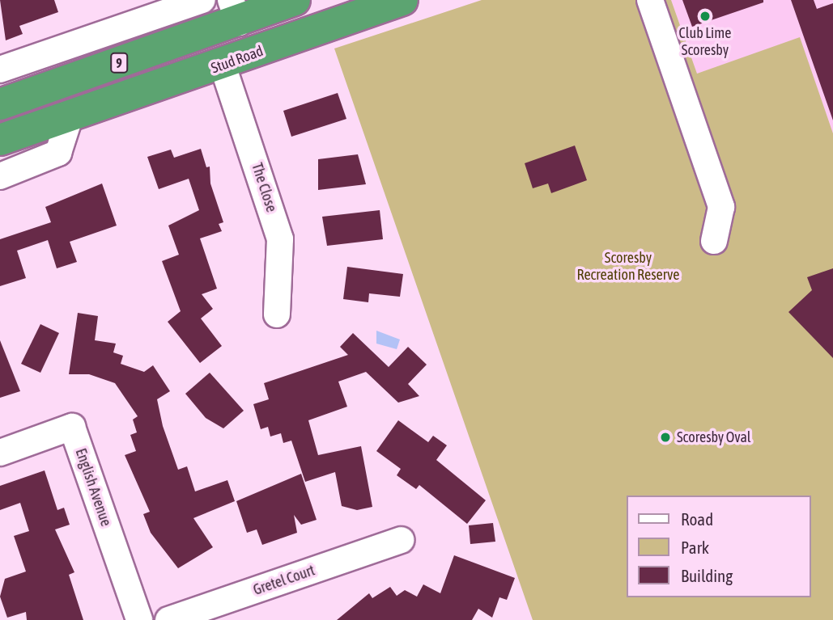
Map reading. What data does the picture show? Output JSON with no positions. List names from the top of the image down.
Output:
{
  "streets": {
    "highway": ["Stud Road", "9"],
    "street": ["The Close", "English Avenue", "Gretel Court"]
  },
  "crossings": [
    ["Stud Road", "The Close"]
  ],
  "parks": ["Scoresby Recreation Reserve"],
  "places": ["Club Lime Scoresby", "Scoresby Oval"],
  "legend": ["Road", "Park", "Building"]
}
